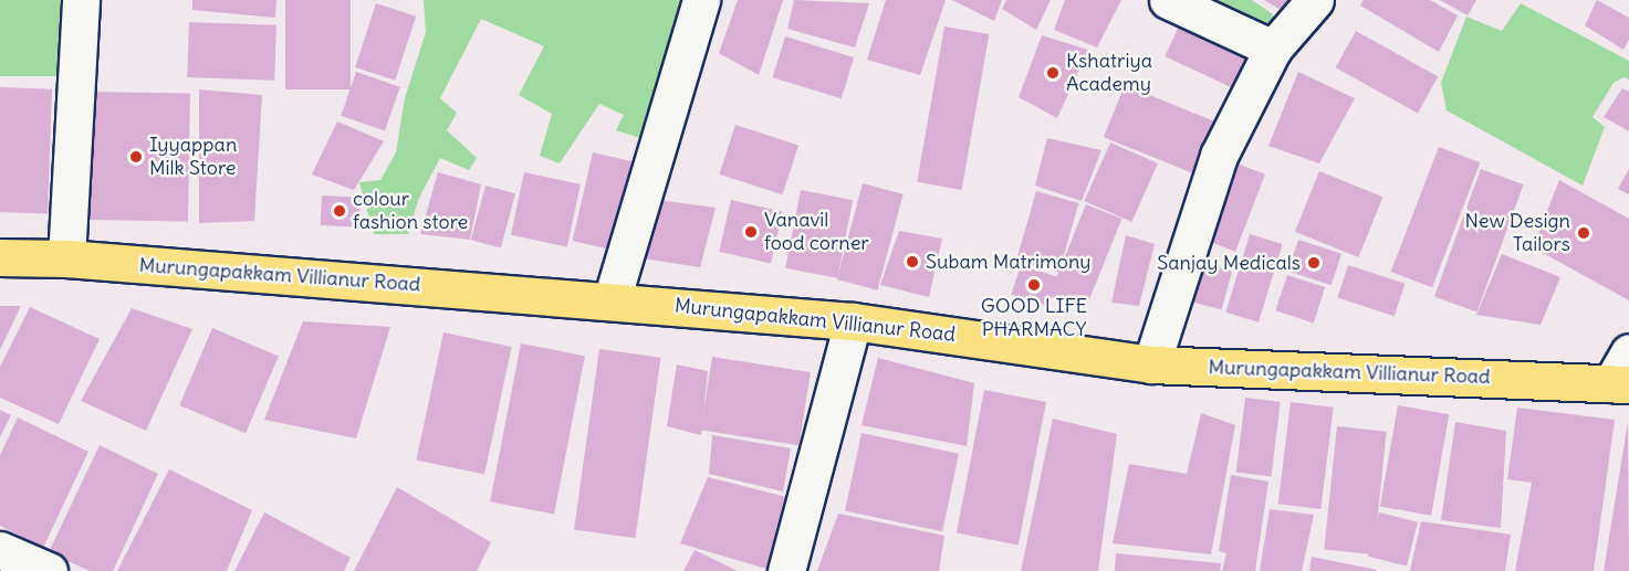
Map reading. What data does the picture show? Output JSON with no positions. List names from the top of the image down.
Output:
{
  "streets": {
    "main road": ["Murungapakkam Villianur Road"]
  },
  "places": [
    "Kshatriya Academy",
    "Iyyappan Milk Store",
    "colour fashion store",
    "Vanavil food corner",
    "New Design Tailors",
    "Subam Matrimony",
    "Sanjay Medicals",
    "GOOD LIFE PHARMACY"
  ]
}
